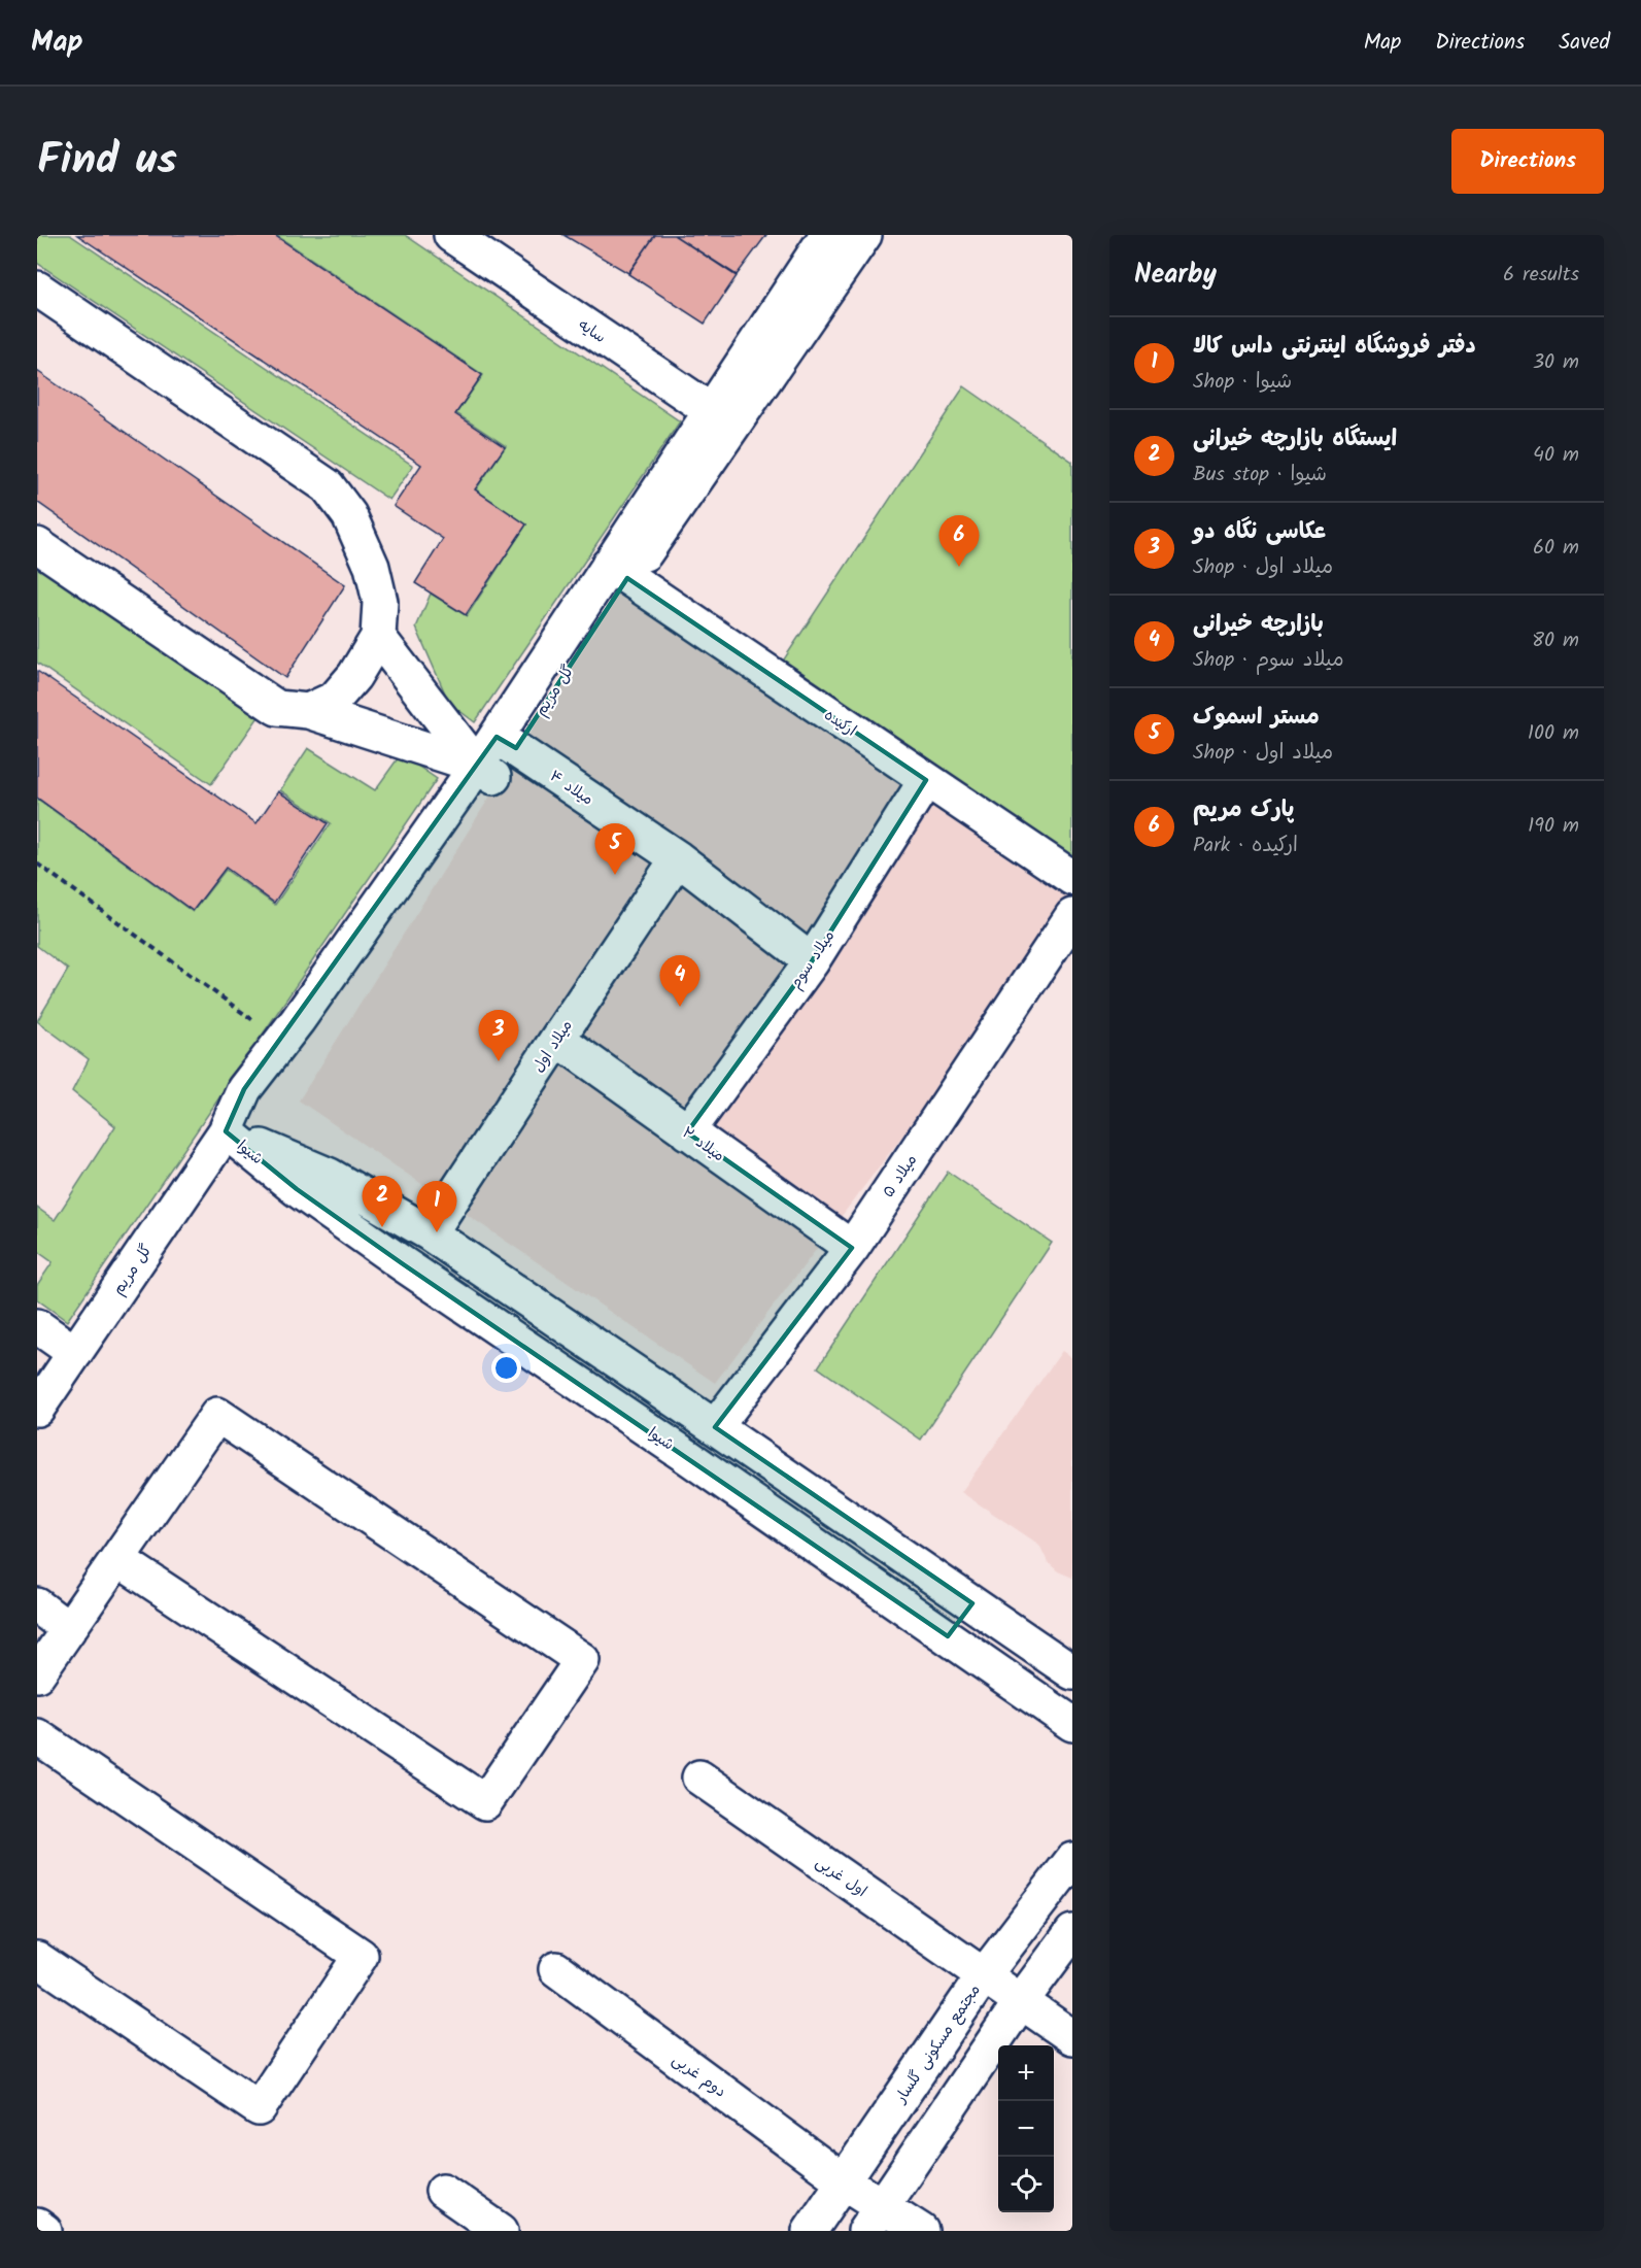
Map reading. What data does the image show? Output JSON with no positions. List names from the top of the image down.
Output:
{
  "streets": {
    "street": [
      "سایه",
      "گل مریم",
      "ارکیده",
      "میلاد ۴",
      "میلاد سوم",
      "میلاد اول",
      "میلاد ۲",
      "شیوا",
      "میلاد ۵",
      "اول غربی",
      "مجتمع مسکونی گلسار",
      "دوم غربی"
    ]
  },
  "crossings": [
    ["سایه", "گل مریم"],
    ["گل مریم", "ارکیده"],
    ["گل مریم", "میلاد ۴"],
    ["گل مریم", "شیوا"],
    ["ارکیده", "میلاد سوم"],
    ["میلاد ۴", "میلاد سوم"],
    ["میلاد ۴", "میلاد اول"],
    ["میلاد سوم", "میلاد ۲"],
    ["میلاد اول", "میلاد ۲"],
    ["میلاد اول", "شیوا"],
    ["میلاد ۲", "میلاد ۵"],
    ["شیوا", "میلاد ۵"],
    ["اول غربی", "مجتمع مسکونی گلسار"],
    ["مجتمع مسکونی گلسار", "دوم غربی"]
  ],
  "page": {
    "header": "Map",
    "nav": ["Map", "Directions", "Saved"],
    "title": "Find us",
    "buttons": "Directions",
    "heading": ["Nearby", "6 results"],
    "list": [
      {
        "mark": "1",
        "name": "دفتر فروشگاه اینترنتی داس کالا",
        "note": "Shop · شیوا",
        "value": "30 m"
      },
      {
        "mark": "2",
        "name": "ایستگاه بازارچه خیرانی",
        "note": "Bus stop · شیوا",
        "value": "40 m"
      },
      {
        "mark": "3",
        "name": "عکاسی نگاه دو",
        "note": "Shop · میلاد اول",
        "value": "60 m"
      },
      {
        "mark": "4",
        "name": "بازارچه خیرانی",
        "note": "Shop · میلاد سوم",
        "value": "80 m"
      },
      {
        "mark": "5",
        "name": "مستر اسموک",
        "note": "Shop · میلاد اول",
        "value": "100 m"
      },
      {
        "mark": "6",
        "name": "پارک مریم",
        "note": "Park · ارکیده",
        "value": "190 m"
      }
    ],
    "pins": [
      "6",
      "5",
      "4",
      "3",
      "2",
      "1"
    ],
    "map_buttons": ["+", "−"]
  }
}
